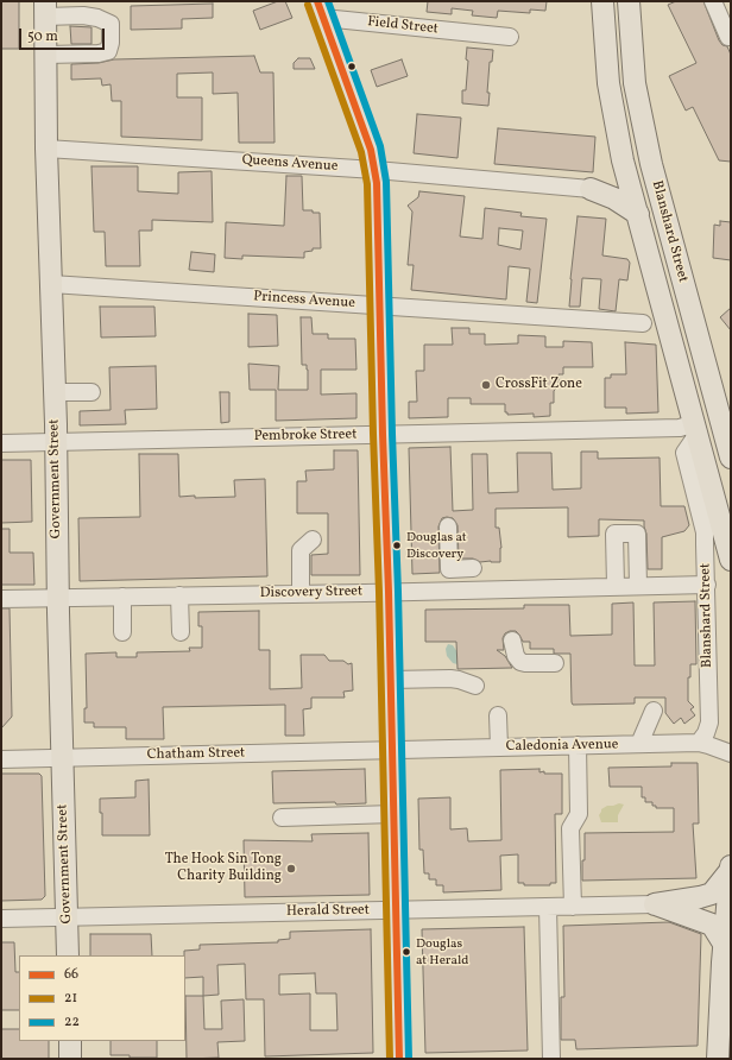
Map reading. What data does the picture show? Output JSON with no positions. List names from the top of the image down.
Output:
{
  "streets": {
    "main road": ["Blanshard Street", "Government Street"],
    "street": [
      "Field Street",
      "Queens Avenue",
      "Princess Avenue",
      "Pembroke Street",
      "Discovery Street",
      "Caledonia Avenue",
      "Chatham Street",
      "Herald Street"
    ]
  },
  "crossings": [
    ["Queens Avenue", "Government Street"],
    ["Blanshard Street", "Pembroke Street"],
    ["Blanshard Street", "Discovery Street"],
    ["Blanshard Street", "Caledonia Avenue"],
    ["Princess Avenue", "Government Street"],
    ["Pembroke Street", "Government Street"],
    ["Government Street", "Discovery Street"],
    ["Government Street", "Chatham Street"],
    ["Government Street", "Herald Street"],
    ["Caledonia Avenue", "Chatham Street"]
  ],
  "places": [
    "CrossFit Zone",
    "Douglas at Discovery",
    "The Hook Sin Tong Charity Building",
    "Douglas at Herald"
  ],
  "lines": ["transit line 66", "transit line 22", "transit line 21"],
  "legend": ["66", "21", "22"],
  "scale_bar": "50 m"
}
